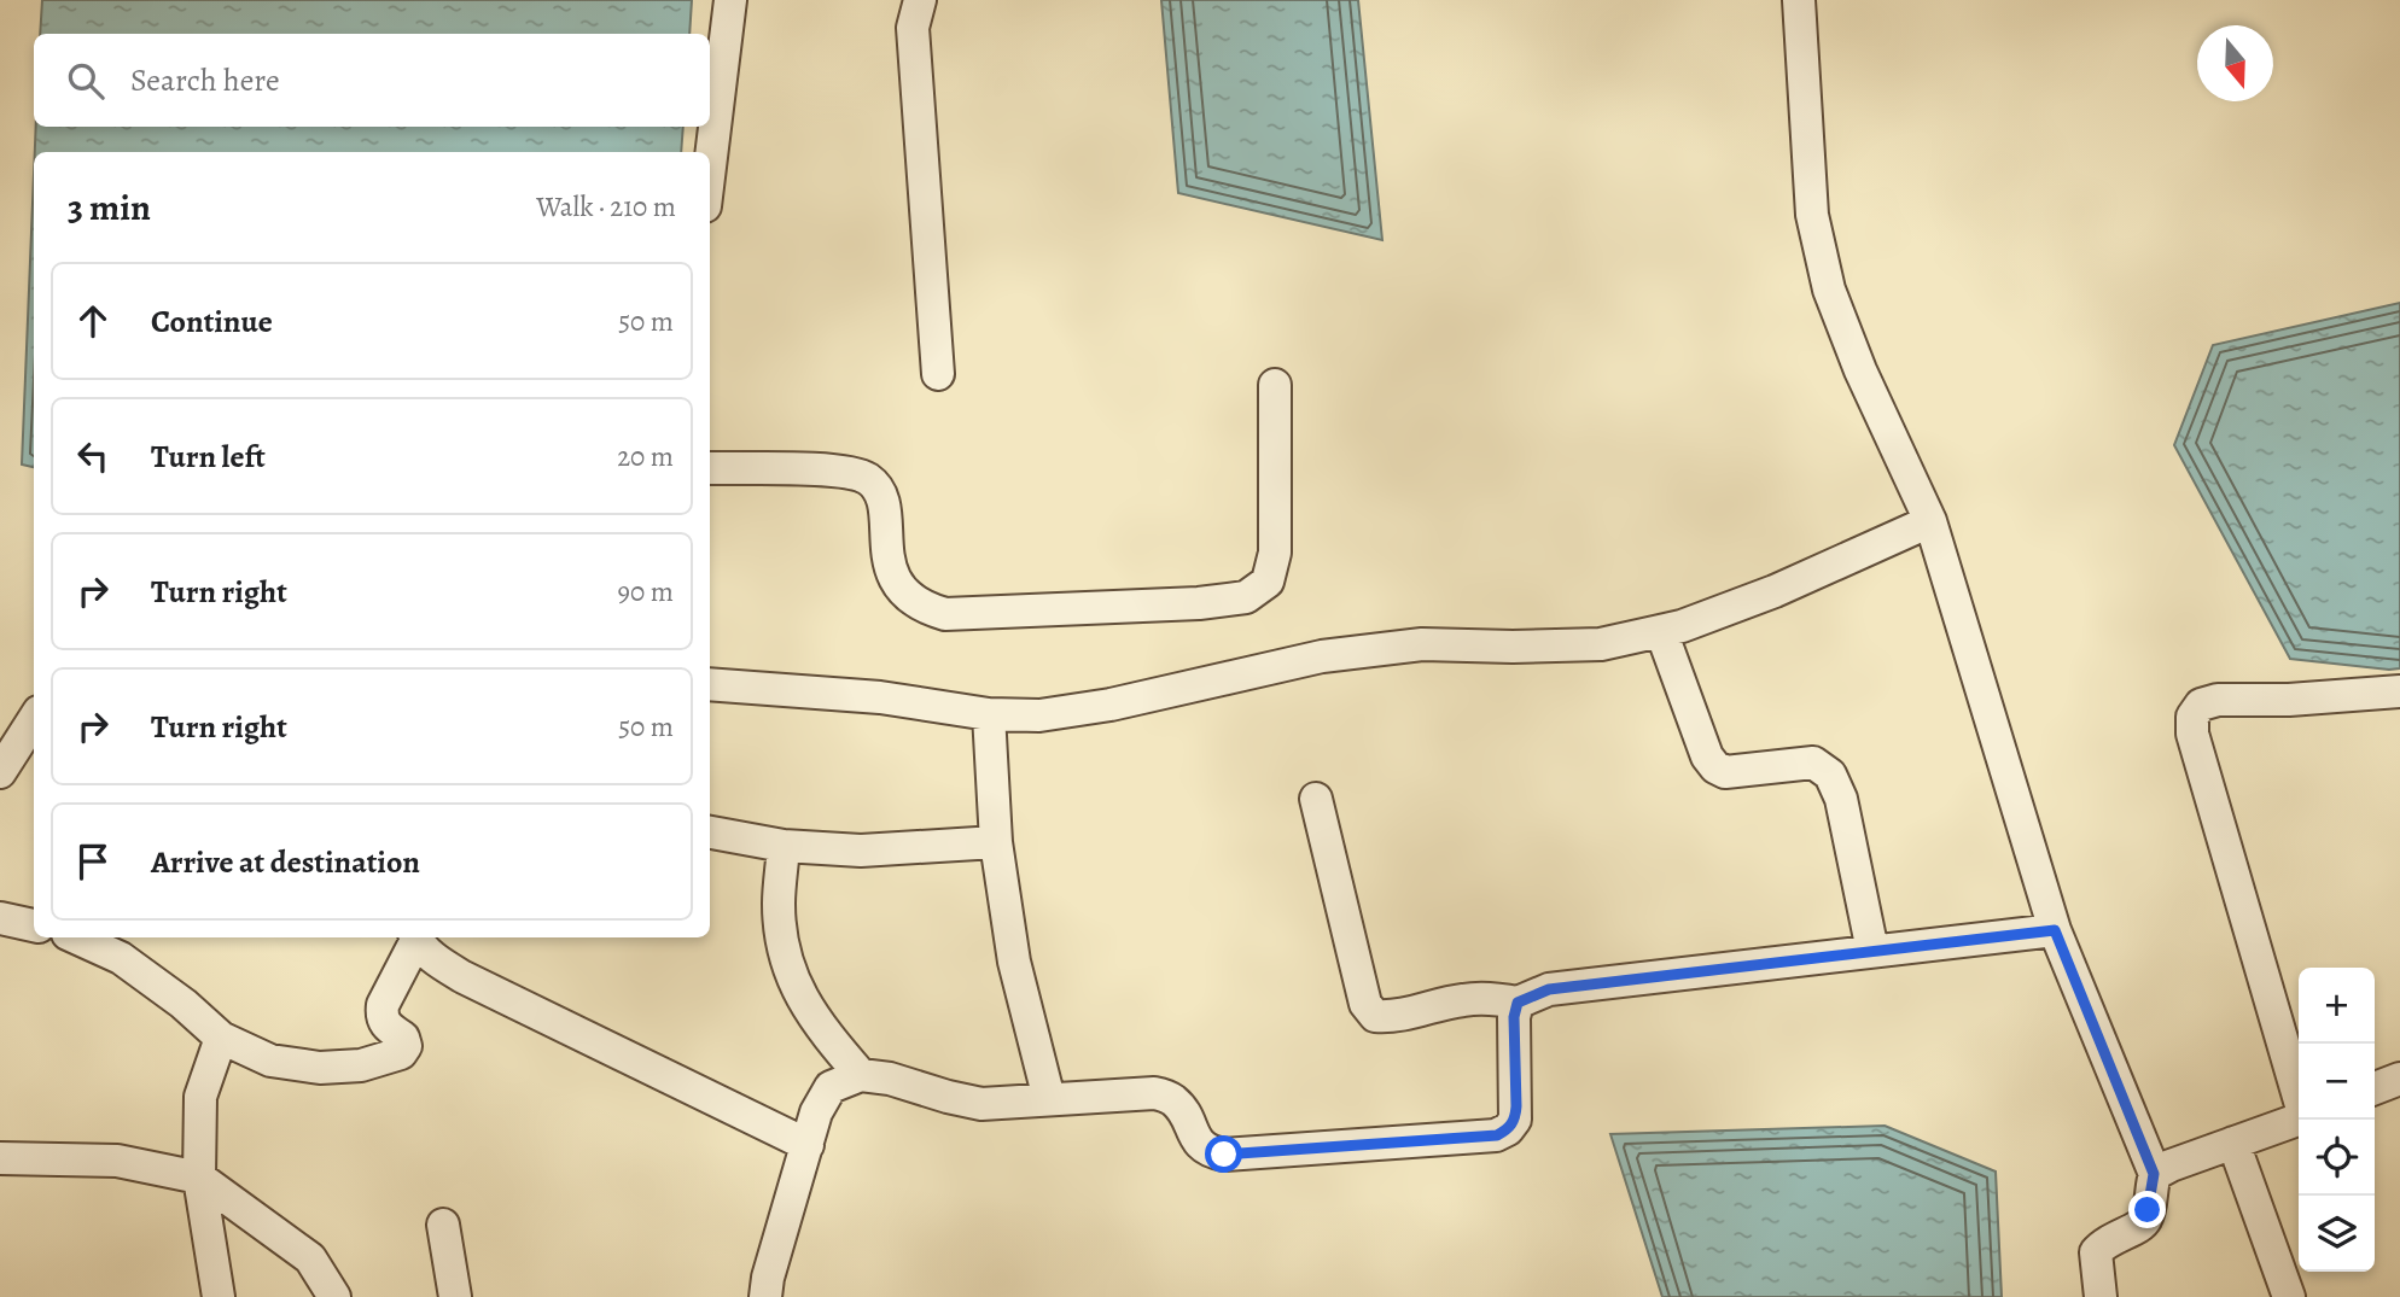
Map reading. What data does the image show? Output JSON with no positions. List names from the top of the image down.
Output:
{
  "north": "bottom",
  "page": {
    "search": "Search here",
    "heading": ["3 min", "Walk · 210 m"],
    "list": [
      ["Continue", "50 m"],
      ["Turn left", "20 m"],
      ["Turn right", "90 m"],
      ["Turn right", "50 m"],
      "Arrive at destination"
    ],
    "map_buttons": ["+", "−"]
  }
}
